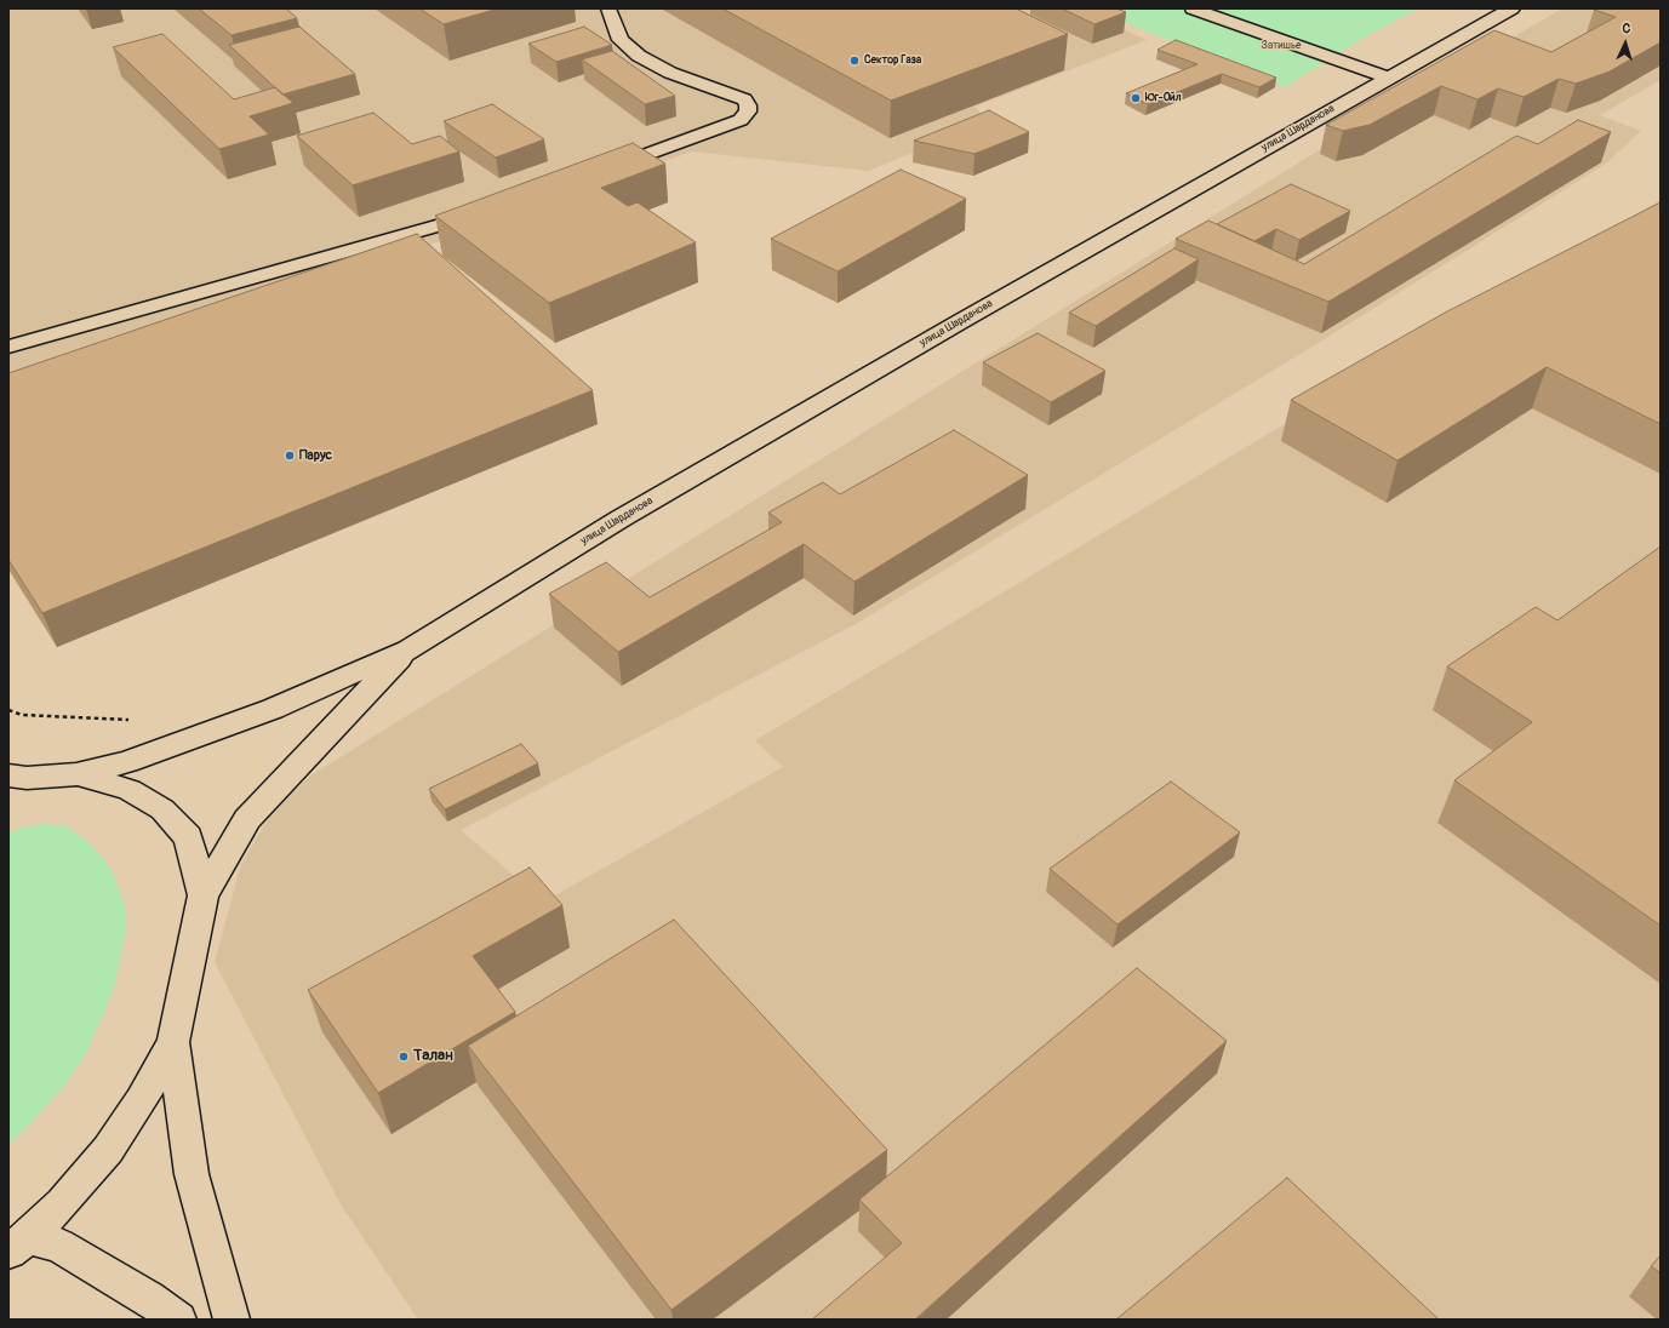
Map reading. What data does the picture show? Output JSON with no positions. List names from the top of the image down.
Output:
{
  "streets": {
    "main road": ["улица Шарданова"]
  },
  "parks": ["Затишье"],
  "places": [
    "Сектор Газа",
    "Юг-Ойл",
    "Парус",
    "Талан"
  ],
  "north": "top"
}
